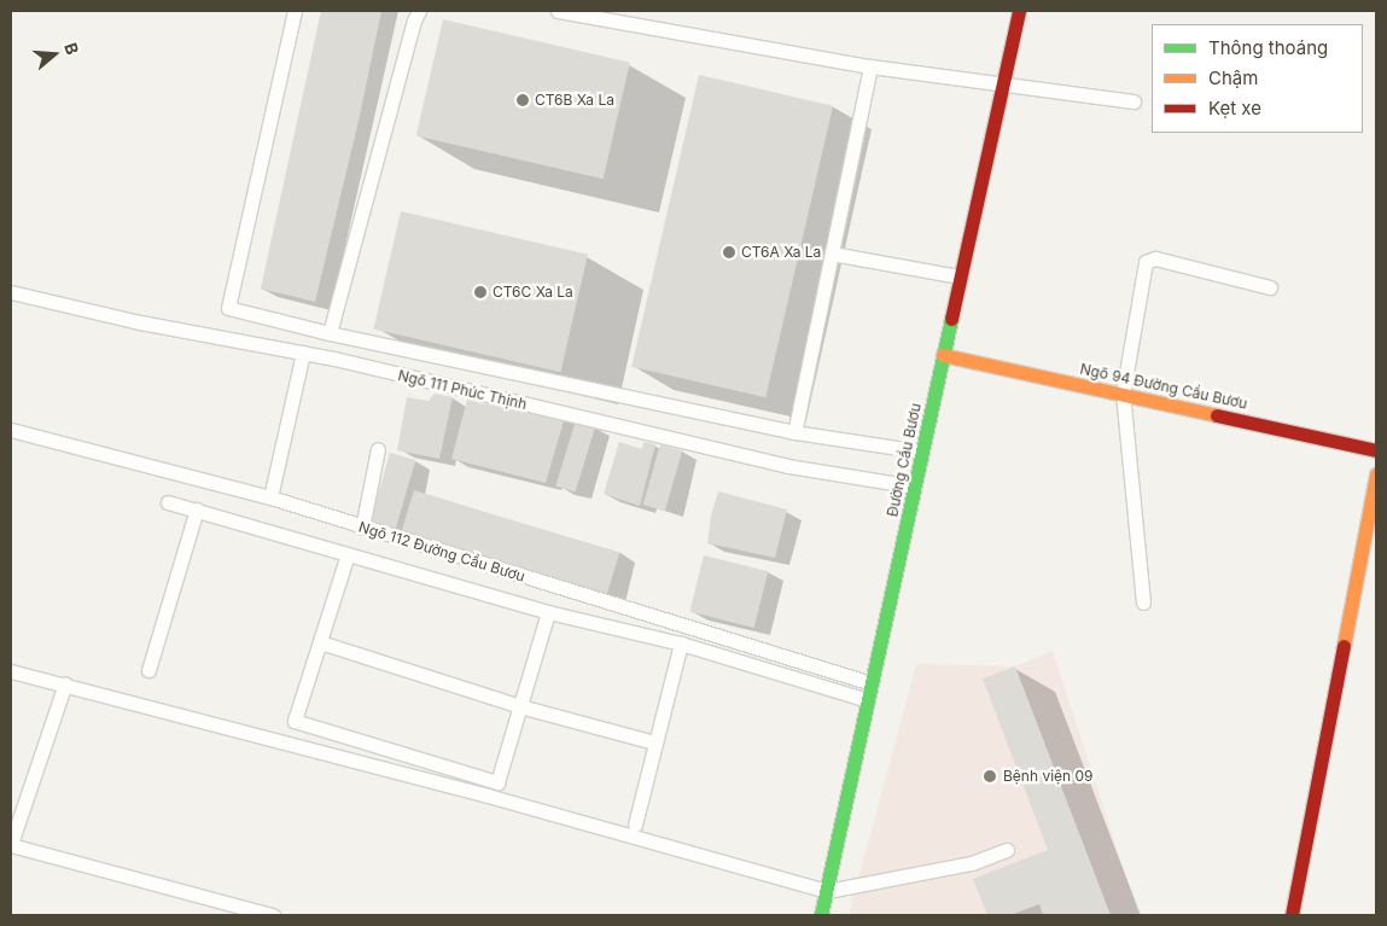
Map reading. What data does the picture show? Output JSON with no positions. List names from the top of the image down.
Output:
{
  "streets": {
    "main road": ["Ngõ 94 Đường Cầu Bươu", "Đường Cầu Bươu"],
    "lane": ["Ngõ 111 Phúc Thịnh", "Ngõ 112 Đường Cầu Bươu"]
  },
  "crossings": [
    ["Ngõ 94 Đường Cầu Bươu", "Đường Cầu Bươu"],
    ["Ngõ 111 Phúc Thịnh", "Đường Cầu Bươu"],
    ["Đường Cầu Bươu", "Ngõ 112 Đường Cầu Bươu"]
  ],
  "places": [
    "CT6B Xa La",
    "CT6A Xa La",
    "CT6C Xa La",
    "Bệnh viện 09"
  ],
  "legend": ["Thông thoáng", "Chậm", "Kẹt xe"],
  "north": "right"
}
